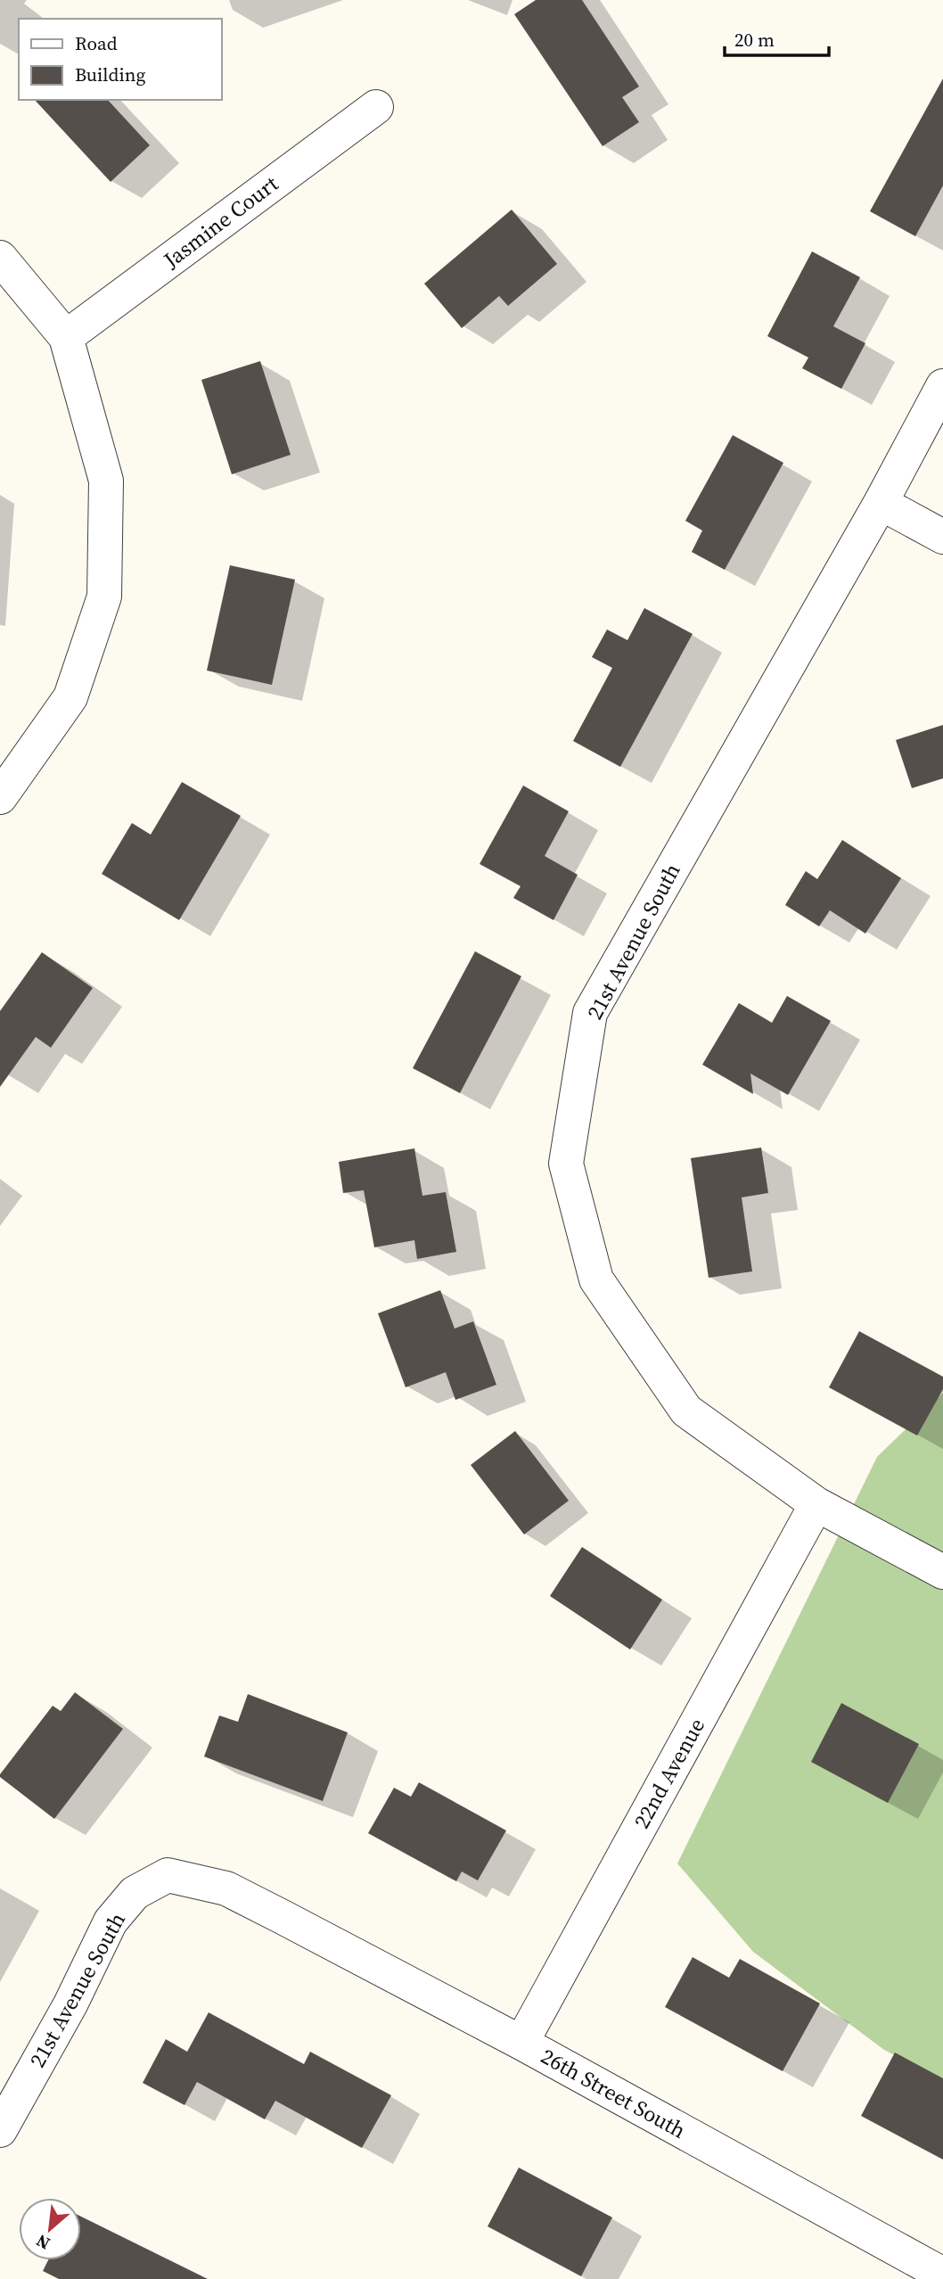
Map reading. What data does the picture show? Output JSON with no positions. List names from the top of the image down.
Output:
{
  "streets": {
    "street": [
      "Jasmine Court",
      "21st Avenue South",
      "22nd Avenue",
      "26th Street South"
    ]
  },
  "crossings": [
    ["21st Avenue South", "22nd Avenue"],
    ["21st Avenue South", "26th Street South"],
    ["22nd Avenue", "26th Street South"]
  ],
  "legend": ["Road", "Building"],
  "scale_bar": "20 m",
  "north": "bottom left"
}
